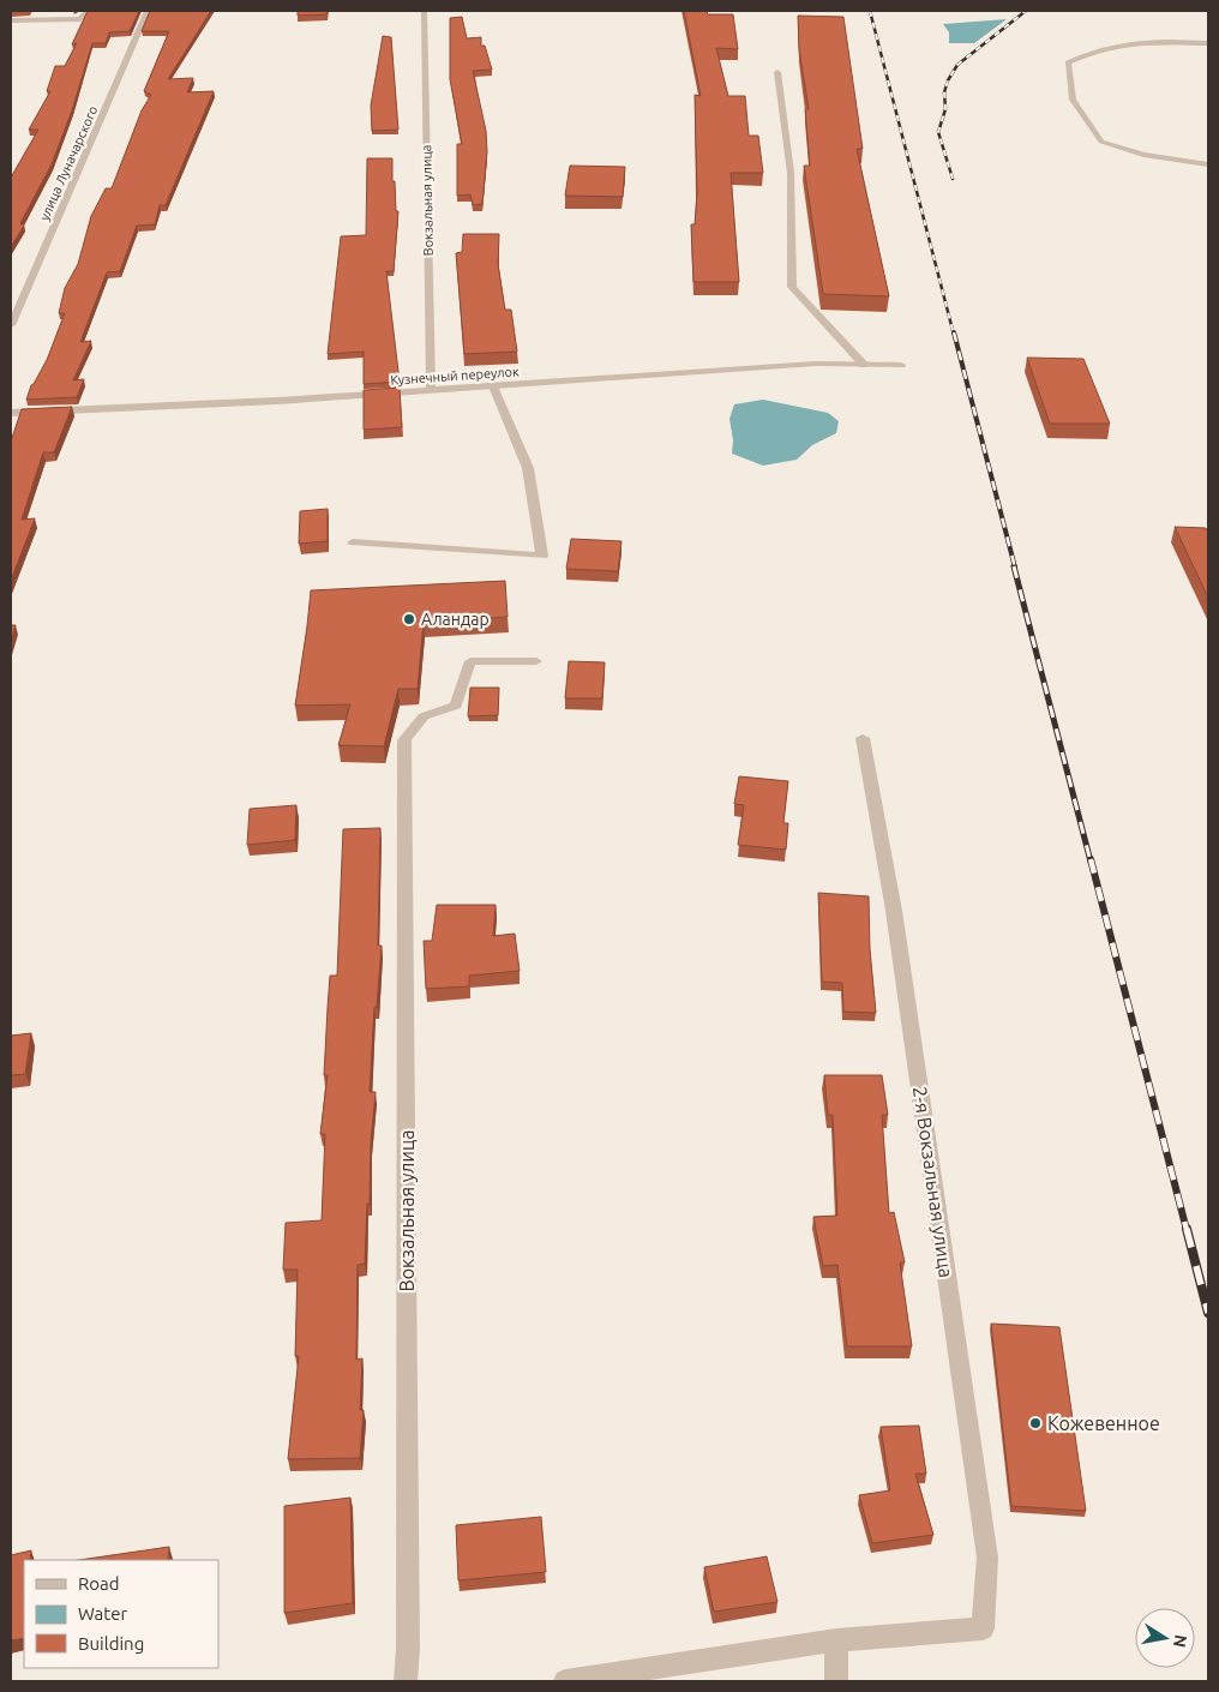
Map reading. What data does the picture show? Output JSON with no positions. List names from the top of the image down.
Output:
{
  "streets": {
    "street": [
      "улица Луначарского",
      "Вокзальная улица",
      "Кузнечный переулок",
      "2-я Вокзальная улица"
    ]
  },
  "crossings": [
    ["Вокзальная улица", "Кузнечный переулок"]
  ],
  "places": ["Аландар", "Кожевенное"],
  "legend": ["Road", "Water", "Building"],
  "north": "right"
}
